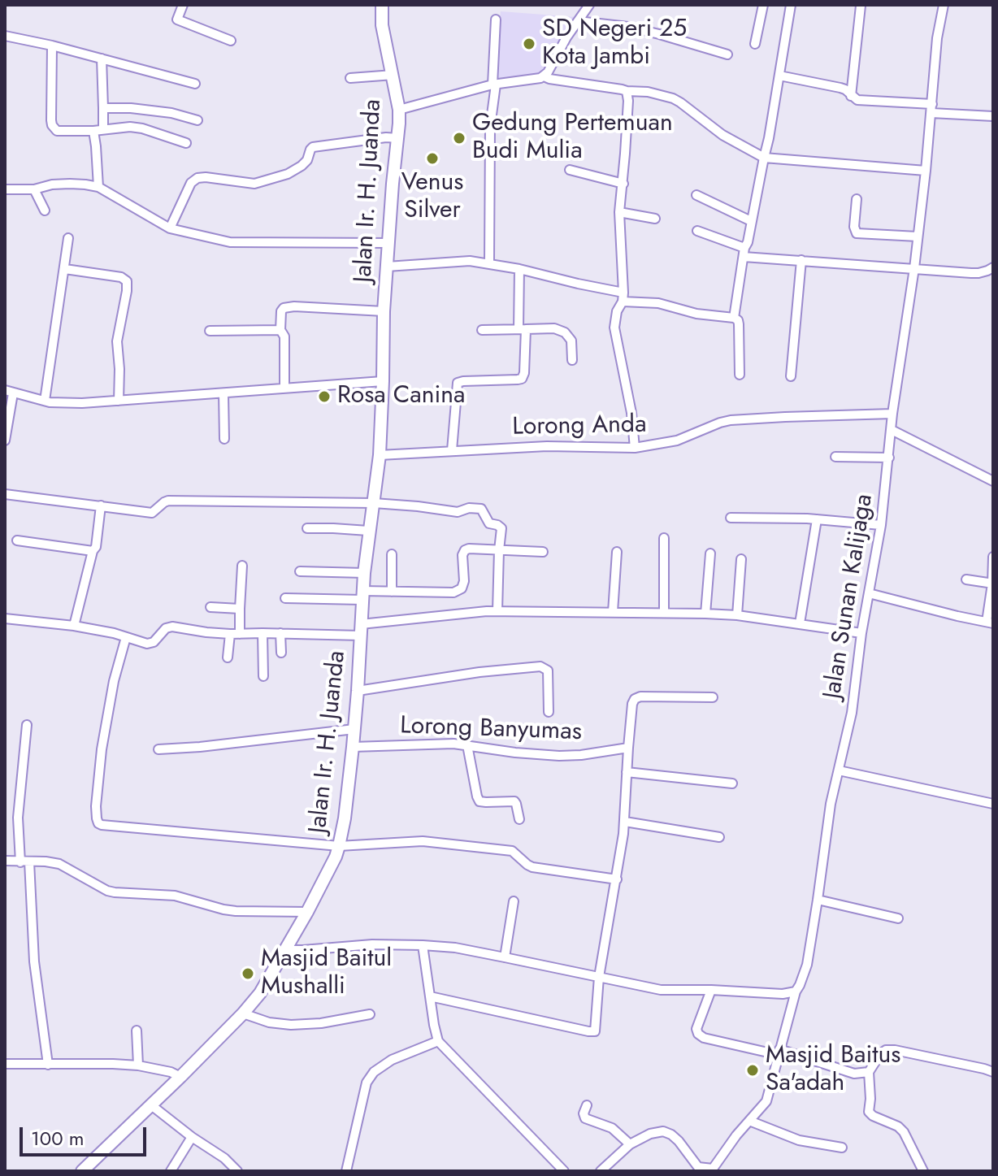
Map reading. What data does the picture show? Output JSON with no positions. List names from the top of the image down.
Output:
{
  "streets": {
    "main road": ["Jalan Ir. H. Juanda"],
    "street": ["Lorong Anda", "Jalan Sunan Kalijaga", "Lorong Banyumas"]
  },
  "crossings": [
    ["Jalan Ir. H. Juanda", "Lorong Anda"],
    ["Jalan Ir. H. Juanda", "Lorong Banyumas"],
    ["Lorong Anda", "Jalan Sunan Kalijaga"]
  ],
  "places": [
    "SD Negeri 25 Kota Jambi",
    "Gedung Pertemuan Budi Mulia",
    "Venus Silver",
    "Rosa Canina",
    "Masjid Baitul Mushalli",
    "Masjid Baitus Sa'adah"
  ],
  "scale_bar": "100 m"
}
